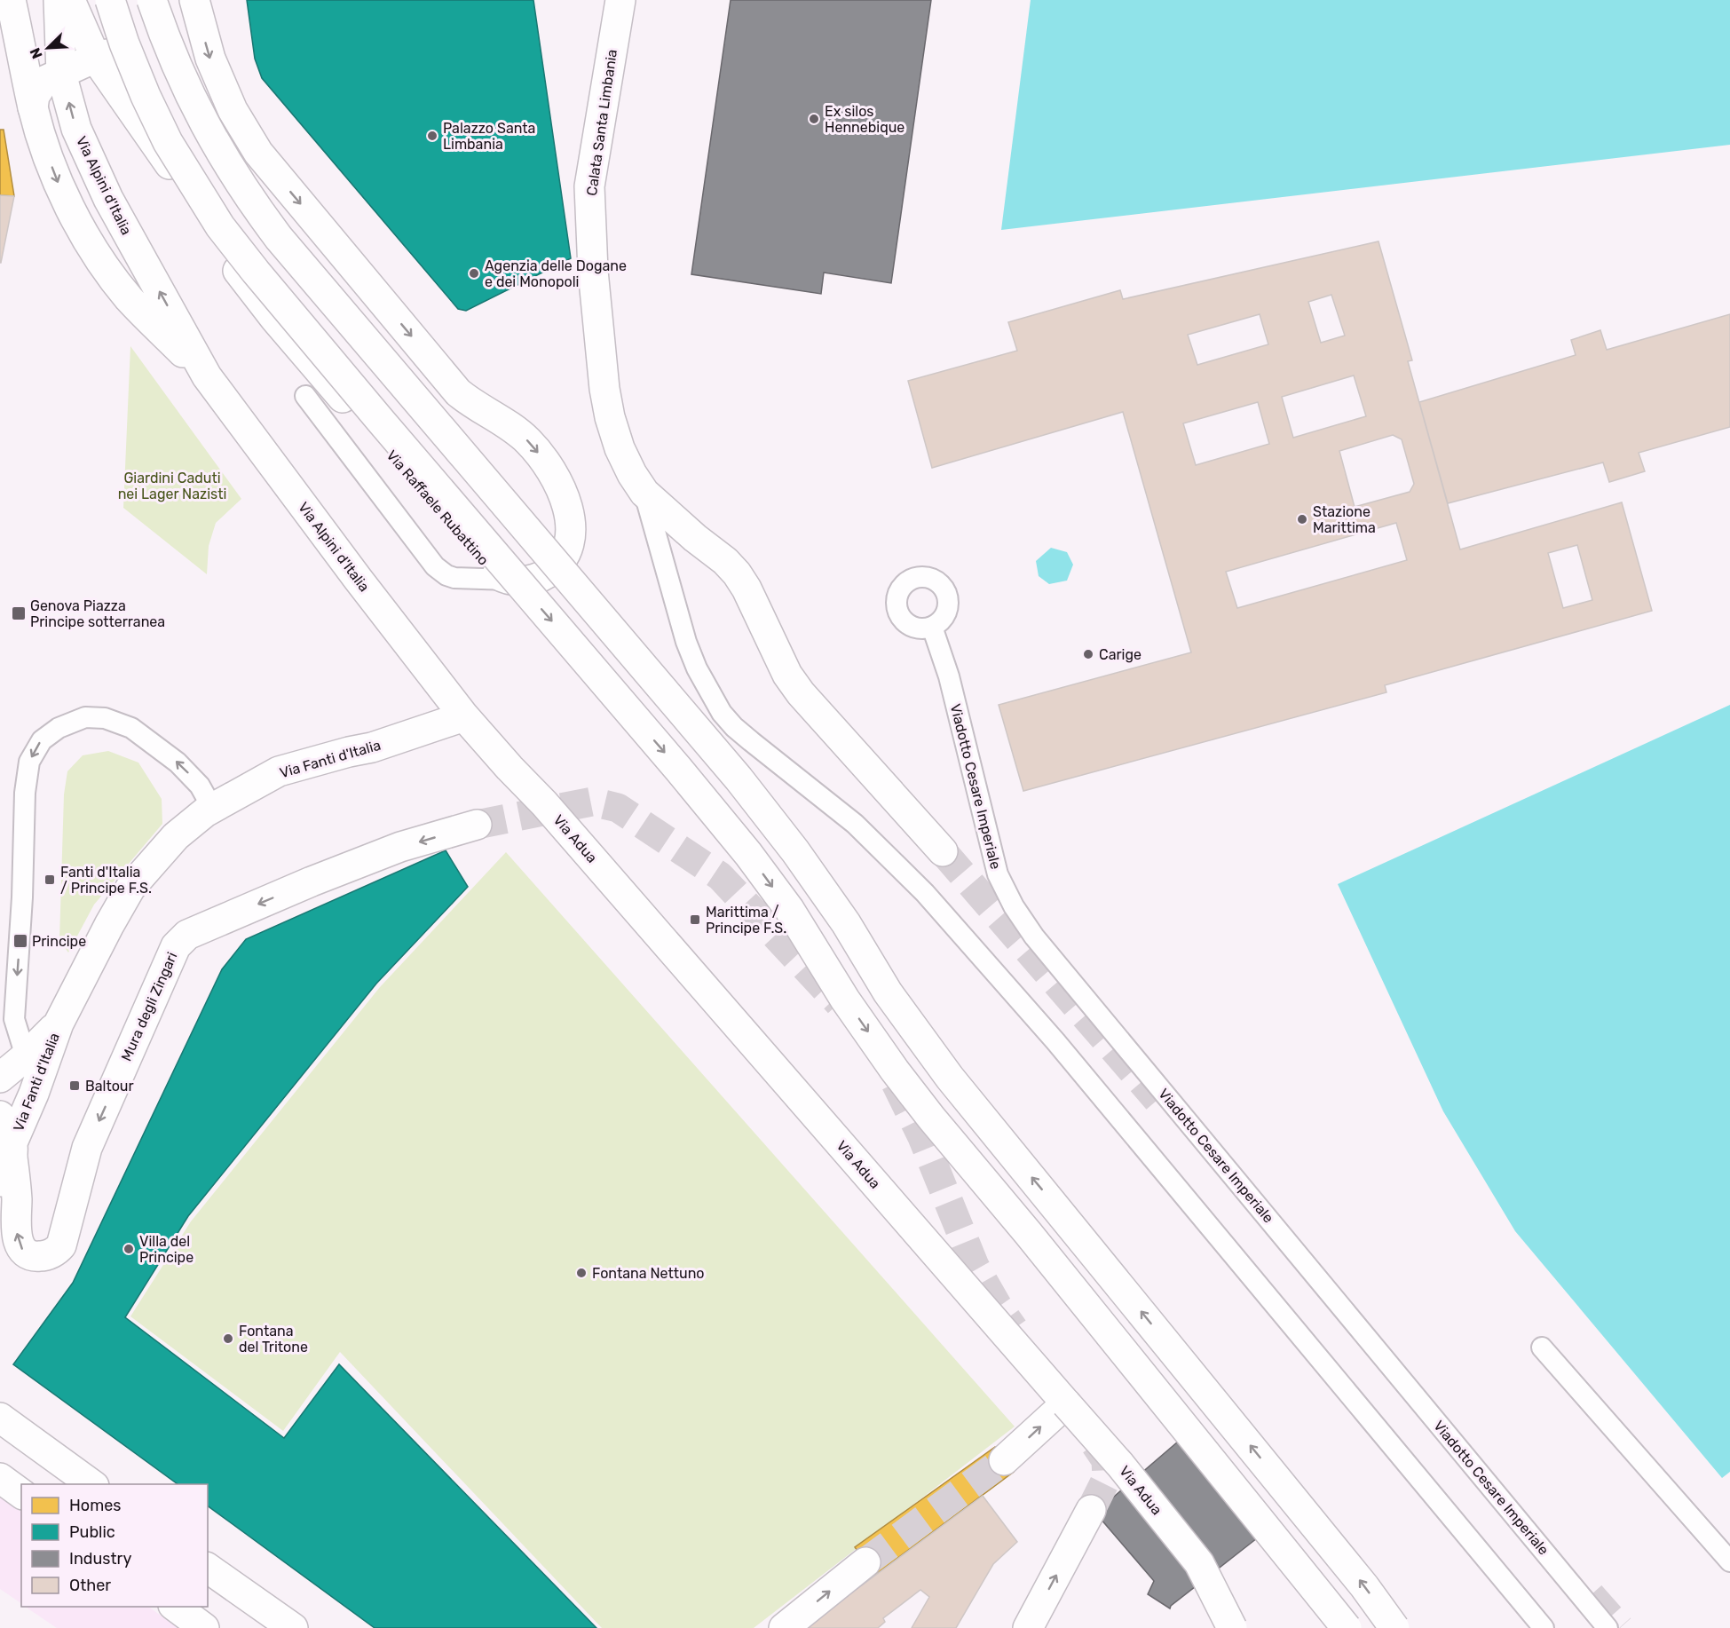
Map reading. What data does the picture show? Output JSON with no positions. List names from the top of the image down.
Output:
{
  "streets": {
    "main road": [
      "Calata Santa Limbania",
      "Via Alpini d'Italia",
      "Via Raffaele Rubattino",
      "Via Fanti d'Italia",
      "Via Adua",
      "Mura degli Zingari"
    ],
    "lane": ["Viadotto Cesare Imperiale"]
  },
  "crossings": [
    ["Via Alpini d'Italia", "Via Fanti d'Italia"],
    ["Via Alpini d'Italia", "Via Adua"],
    ["Via Fanti d'Italia", "Via Adua"],
    ["Via Fanti d'Italia", "Mura degli Zingari"]
  ],
  "parks": ["Giardini Caduti nei Lager Nazisti"],
  "places": {
    "other": [
      "Ex silos Hennebique",
      "Palazzo Santa Limbania",
      "Agenzia delle Dogane e dei Monopoli",
      "Stazione Marittima",
      "Carige",
      "Villa del Principe",
      "Fontana Nettuno",
      "Fontana del Tritone"
    ],
    "transit": [
      "Genova Piazza Principe sotterranea",
      "Fanti d'Italia / Principe F.S.",
      "Marittima / Principe F.S.",
      "Principe",
      "Baltour"
    ]
  },
  "legend": [
    "Homes",
    "Public",
    "Industry",
    "Other"
  ],
  "north": "bottom left"
}
